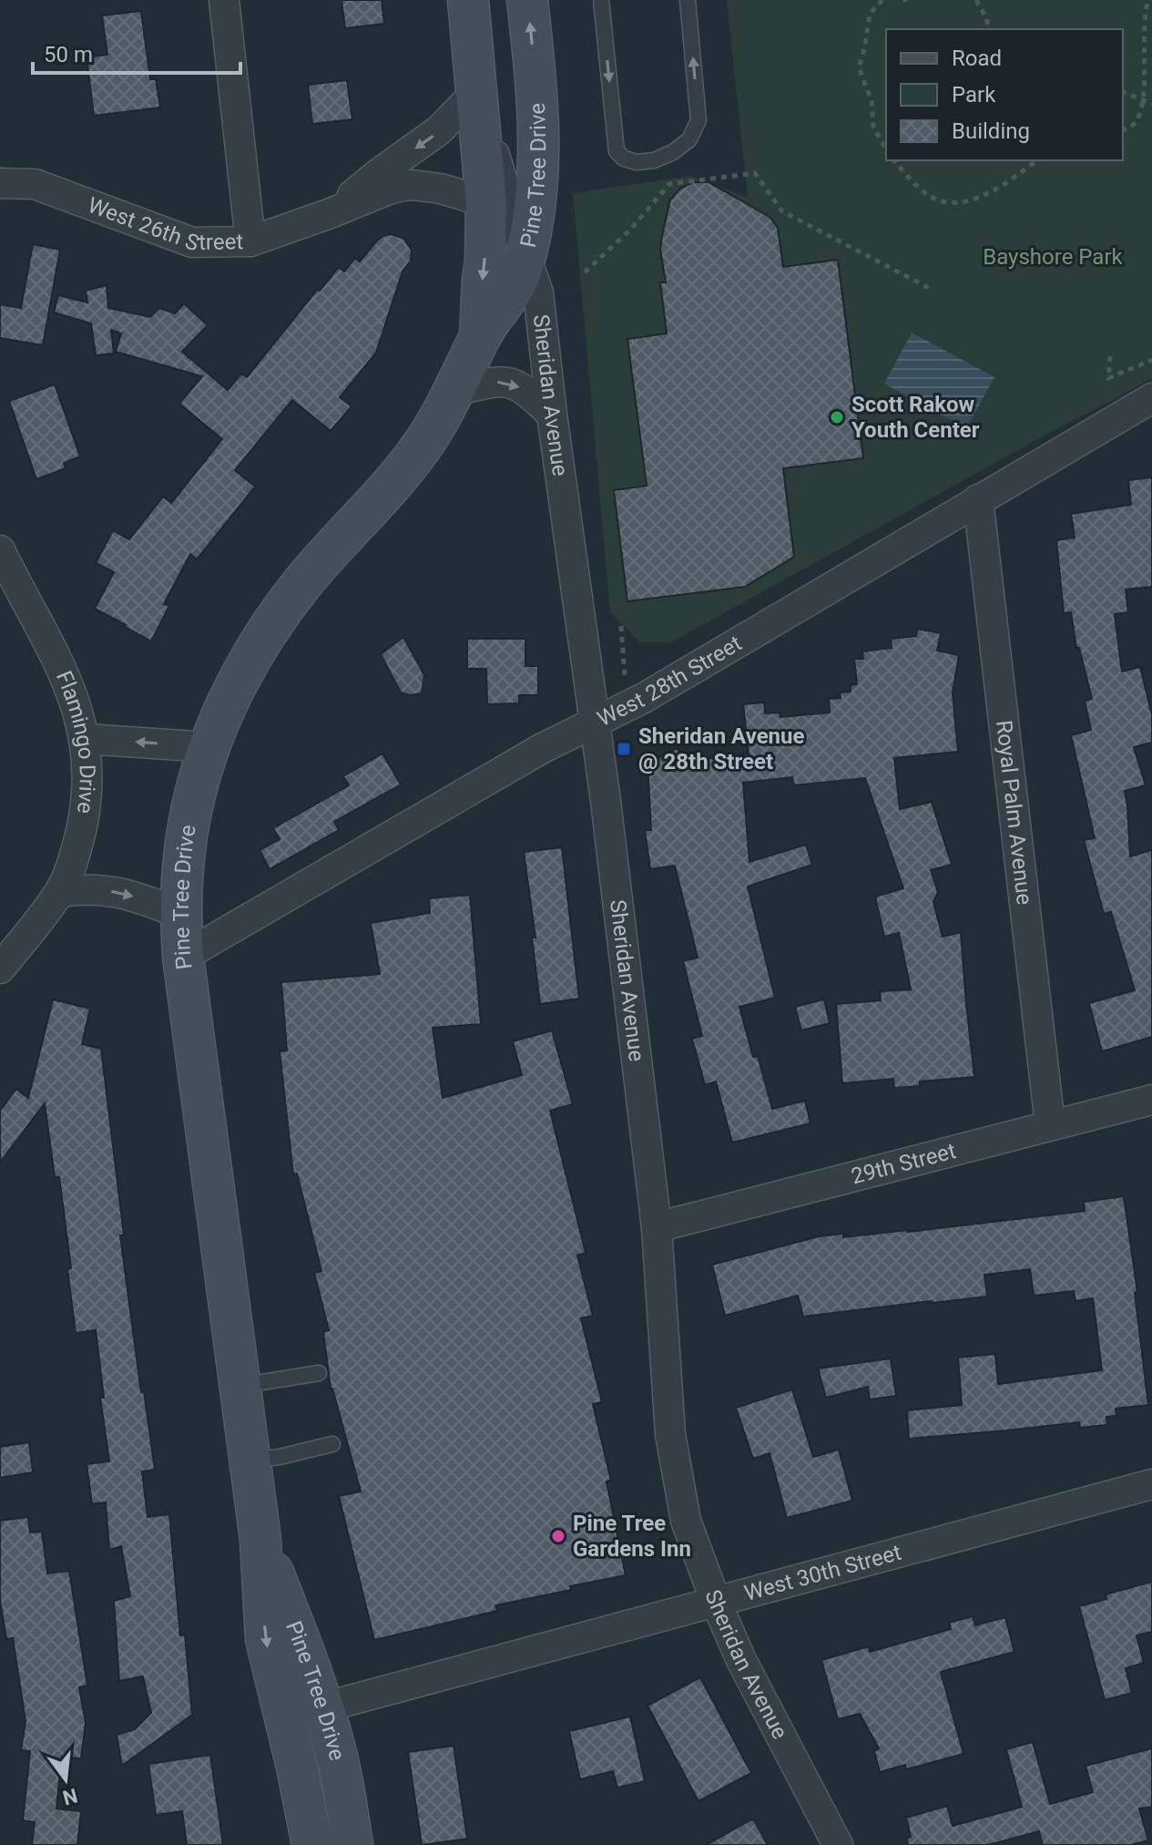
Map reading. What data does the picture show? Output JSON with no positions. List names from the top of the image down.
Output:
{
  "streets": {
    "main road": ["Pine Tree Drive"],
    "street": [
      "West 26th Street",
      "Sheridan Avenue",
      "West 28th Street",
      "Flamingo Drive",
      "Royal Palm Avenue",
      "29th Street",
      "West 30th Street"
    ]
  },
  "crossings": [
    ["Pine Tree Drive", "West 26th Street"],
    ["Pine Tree Drive", "Sheridan Avenue"],
    ["Pine Tree Drive", "West 28th Street"],
    ["Pine Tree Drive", "West 30th Street"],
    ["West 26th Street", "Sheridan Avenue"],
    ["Sheridan Avenue", "West 28th Street"],
    ["Sheridan Avenue", "29th Street"],
    ["Sheridan Avenue", "West 30th Street"],
    ["West 28th Street", "Royal Palm Avenue"],
    ["Royal Palm Avenue", "29th Street"]
  ],
  "parks": ["Bayshore Park"],
  "places": {
    "other": ["Scott Rakow Youth Center", "Pine Tree Gardens Inn"],
    "transit": ["Sheridan Avenue @ 28th Street"]
  },
  "legend": ["Road", "Park", "Building"],
  "scale_bar": "50 m",
  "north": "bottom"
}
